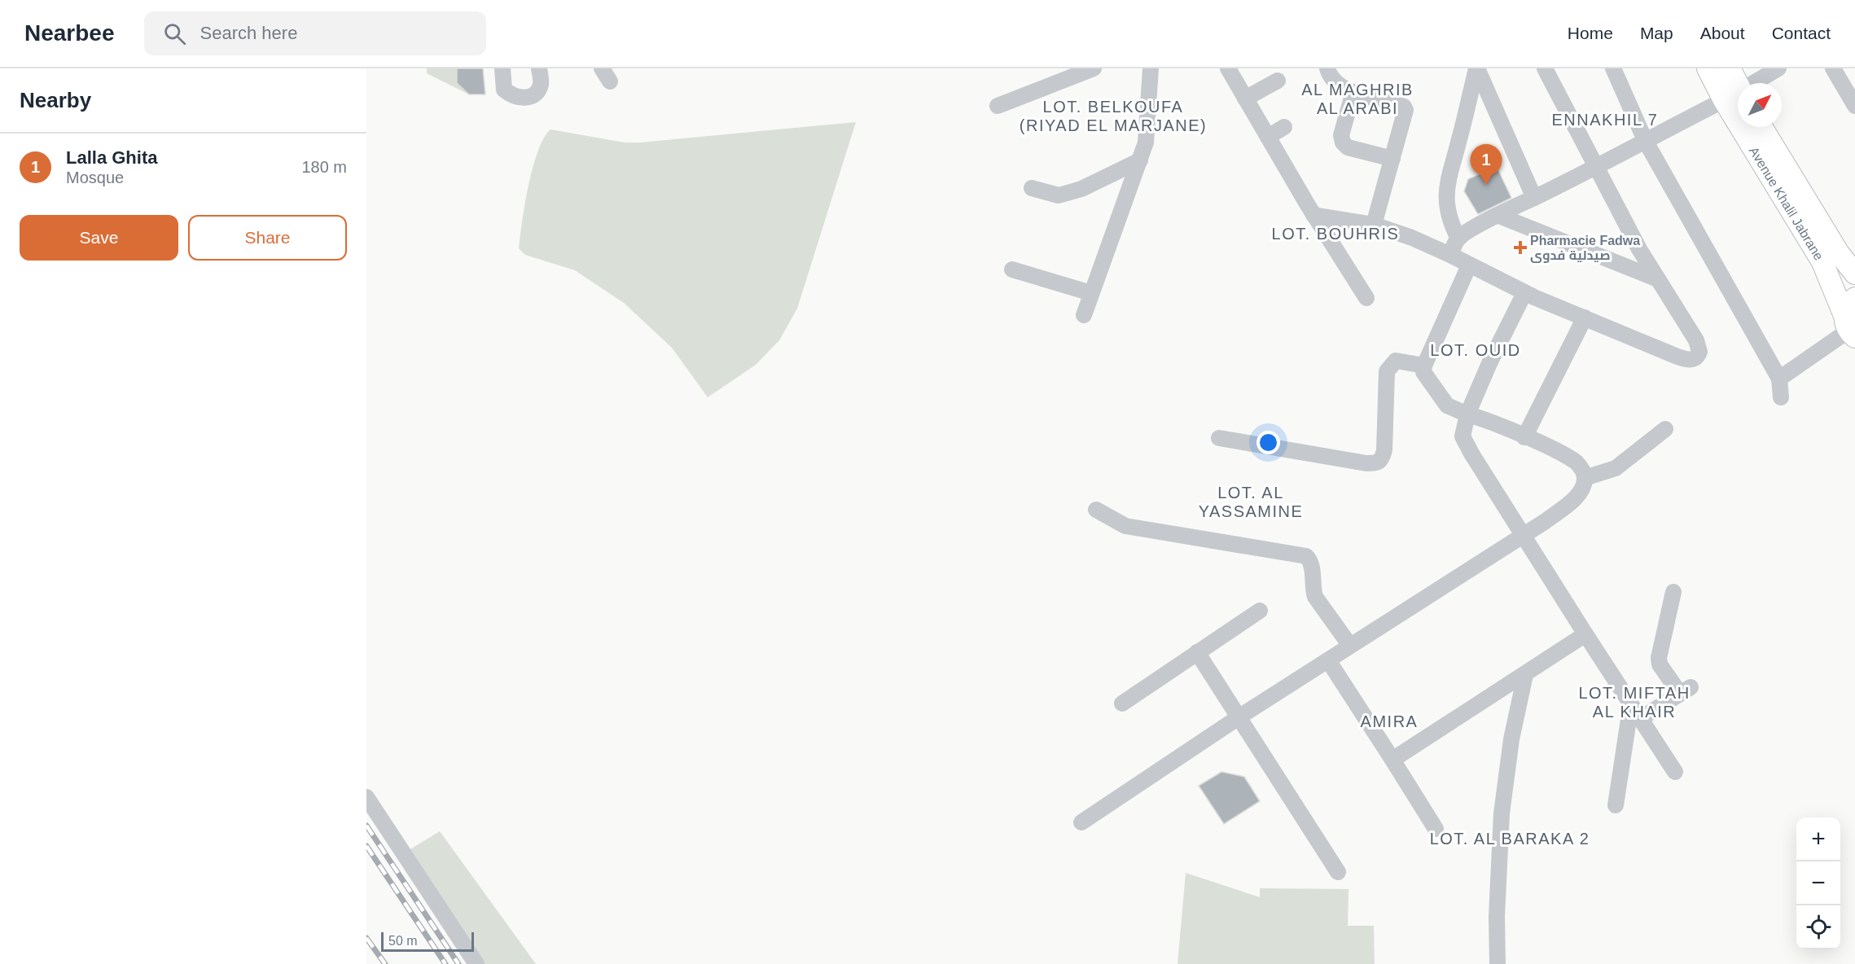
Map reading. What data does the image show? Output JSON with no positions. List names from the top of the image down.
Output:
{
  "streets": {
    "main road": ["Avenue Khalil Jabrane"]
  },
  "districts": [
    "AL MAGHRIB AL ARABI",
    "LOT. BELKOUFA (RIYAD EL MARJANE)",
    "ENNAKHIL 7",
    "LOT. BOUHRIS",
    "LOT. OUID",
    "LOT. AL YASSAMINE",
    "LOT. MIFTAH AL KHAIR",
    "AMIRA",
    "LOT. AL BARAKA 2"
  ],
  "places": {
    "health": ["Pharmacie Fadwa صيدلية فدوى"]
  },
  "scale_bar": "50 m",
  "north": "top right",
  "page": {
    "header": "Nearbee",
    "search": "Search here",
    "nav": [
      "Home",
      "Map",
      "About",
      "Contact"
    ],
    "heading": "Nearby",
    "list": [
      {
        "mark": "1",
        "name": "Lalla Ghita",
        "note": "Mosque",
        "value": "180 m"
      }
    ],
    "pins": "1",
    "buttons": ["Save", "Share"],
    "map_buttons": ["+", "−"],
    "scale": "50 m"
  }
}
